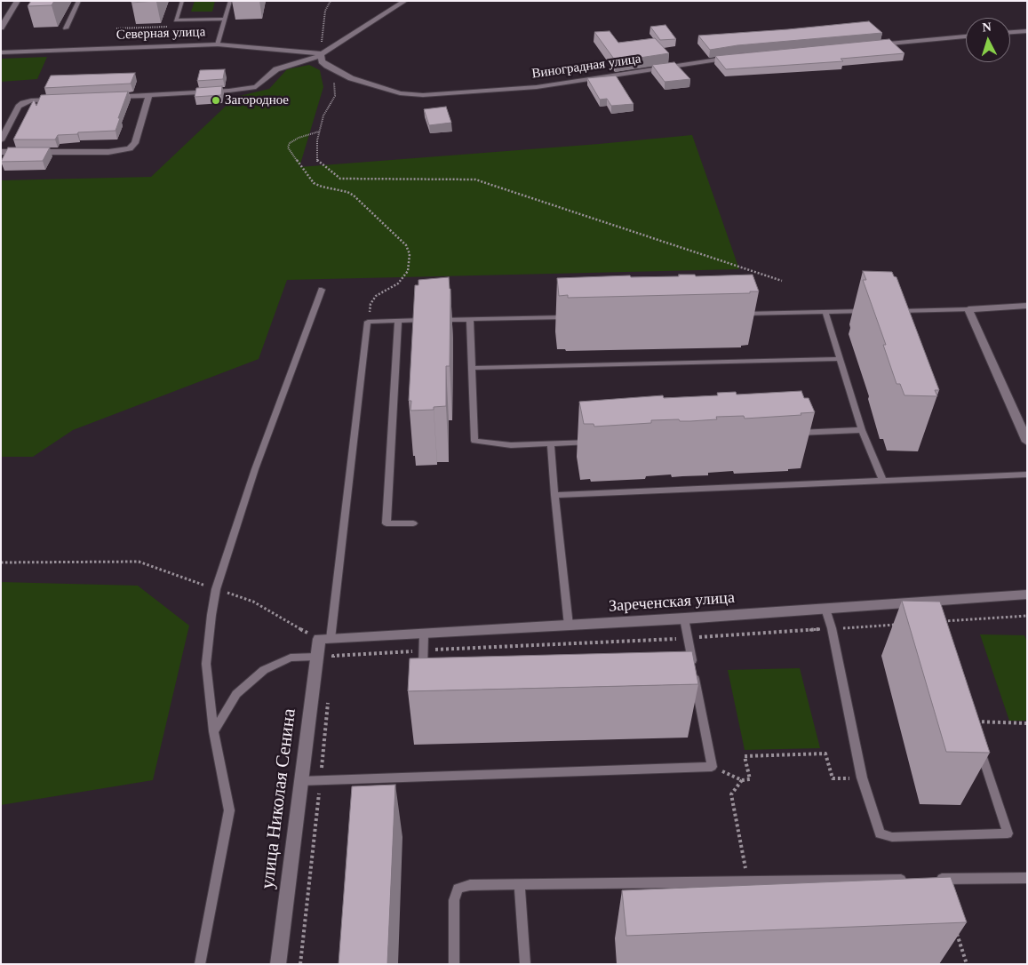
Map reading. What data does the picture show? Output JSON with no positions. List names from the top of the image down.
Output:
{
  "streets": {
    "street": [
      "Северная улица",
      "Виноградная улица",
      "Зареченская улица",
      "улица Николая Сенина"
    ]
  },
  "crossings": [
    ["Зареченская улица", "улица Николая Сенина"]
  ],
  "places": ["Загородное"],
  "north": "top"
}
